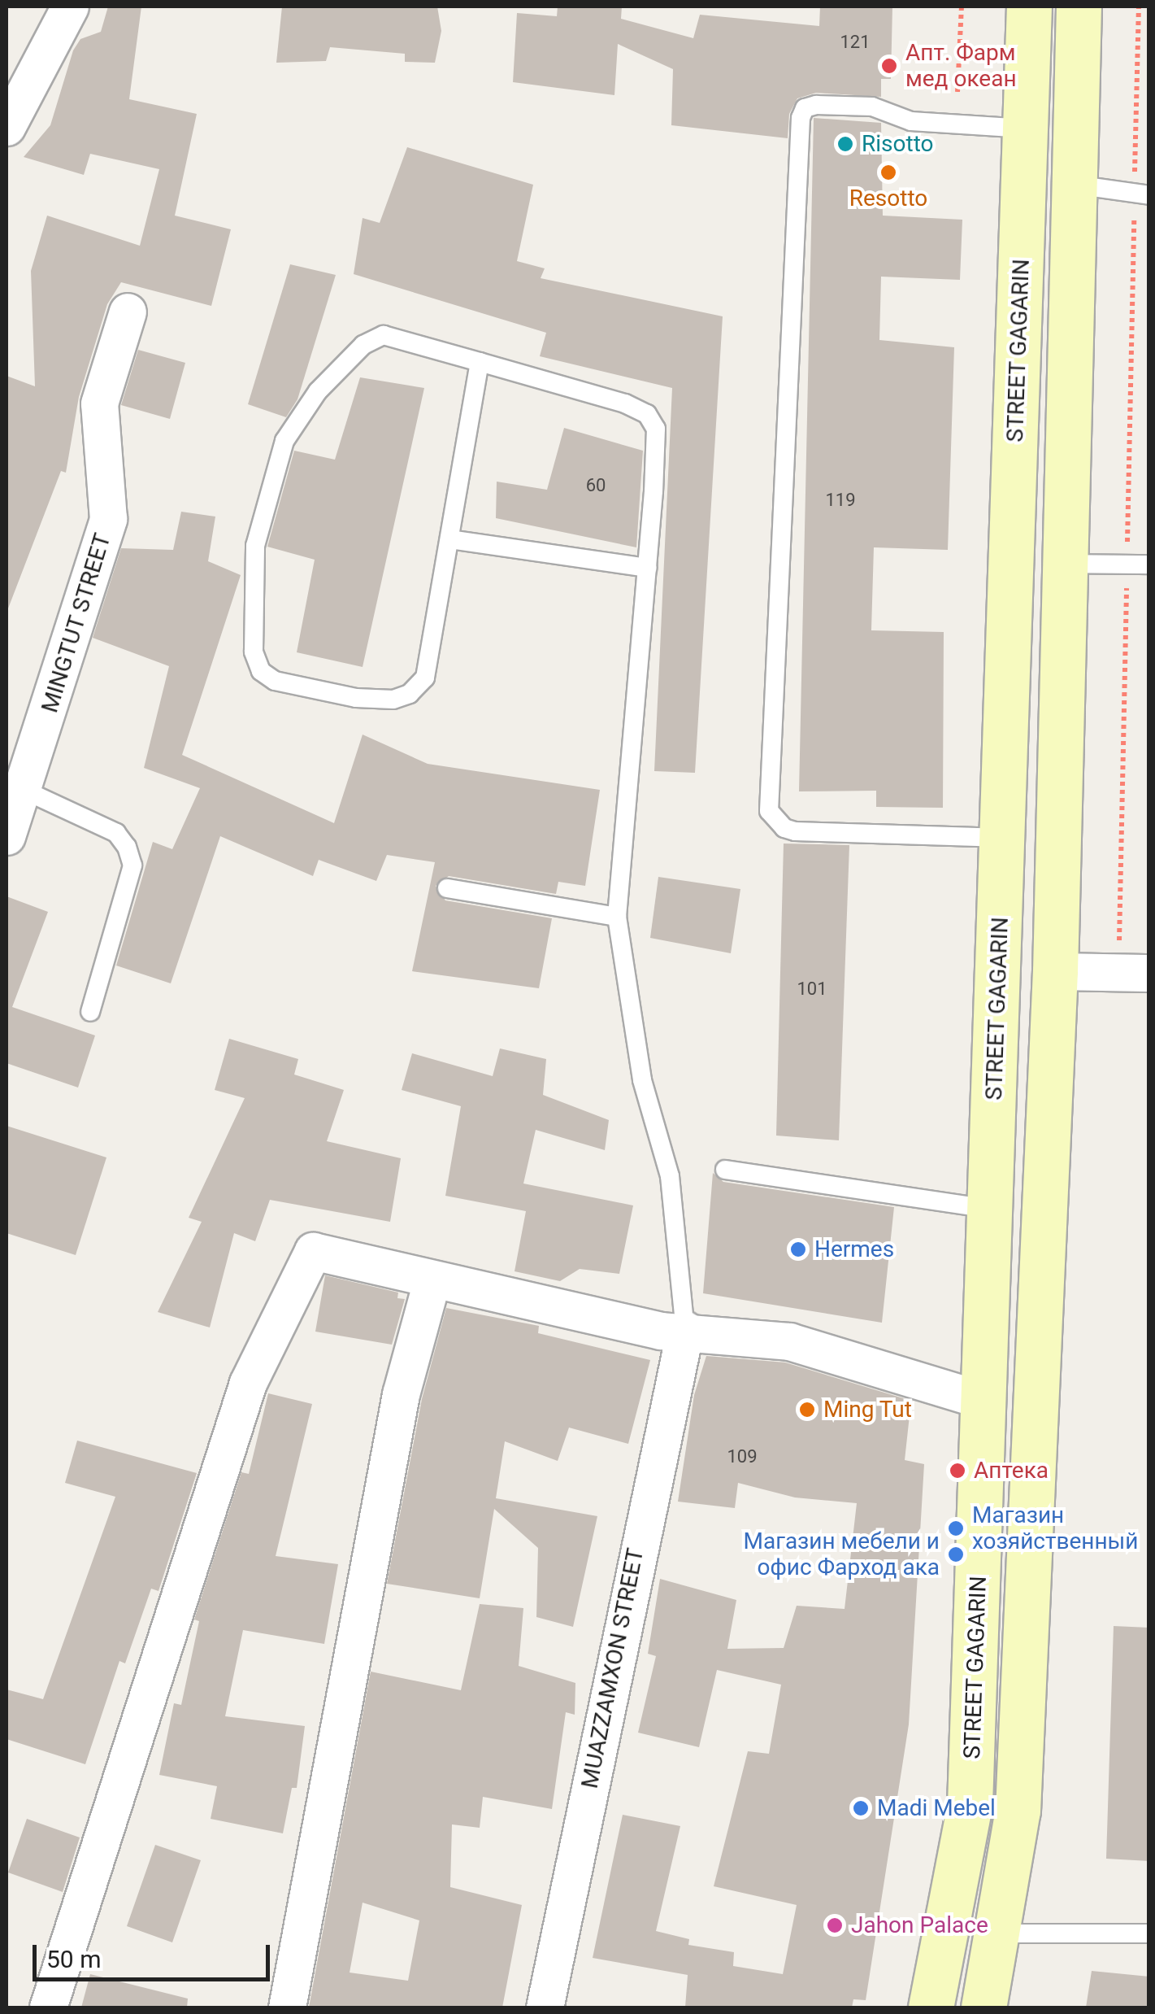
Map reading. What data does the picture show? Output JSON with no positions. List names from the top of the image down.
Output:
{
  "streets": {
    "main road": ["STREET GAGARIN"],
    "street": ["MINGTUT STREET", "MUAZZAMXON STREET"]
  },
  "places": [
    "Апт. Фарм мед океан",
    "Risotto",
    "Resotto",
    "Hermes",
    "Ming Tut",
    "Аптека",
    "Магазин хозяйственный",
    "Магазин мебели и офис Фарход ака",
    "Madi Mebel",
    "Jahon Palace"
  ],
  "house_numbers": [
    "121",
    "60",
    "119",
    "101",
    "109"
  ],
  "scale_bar": "50 m"
}
